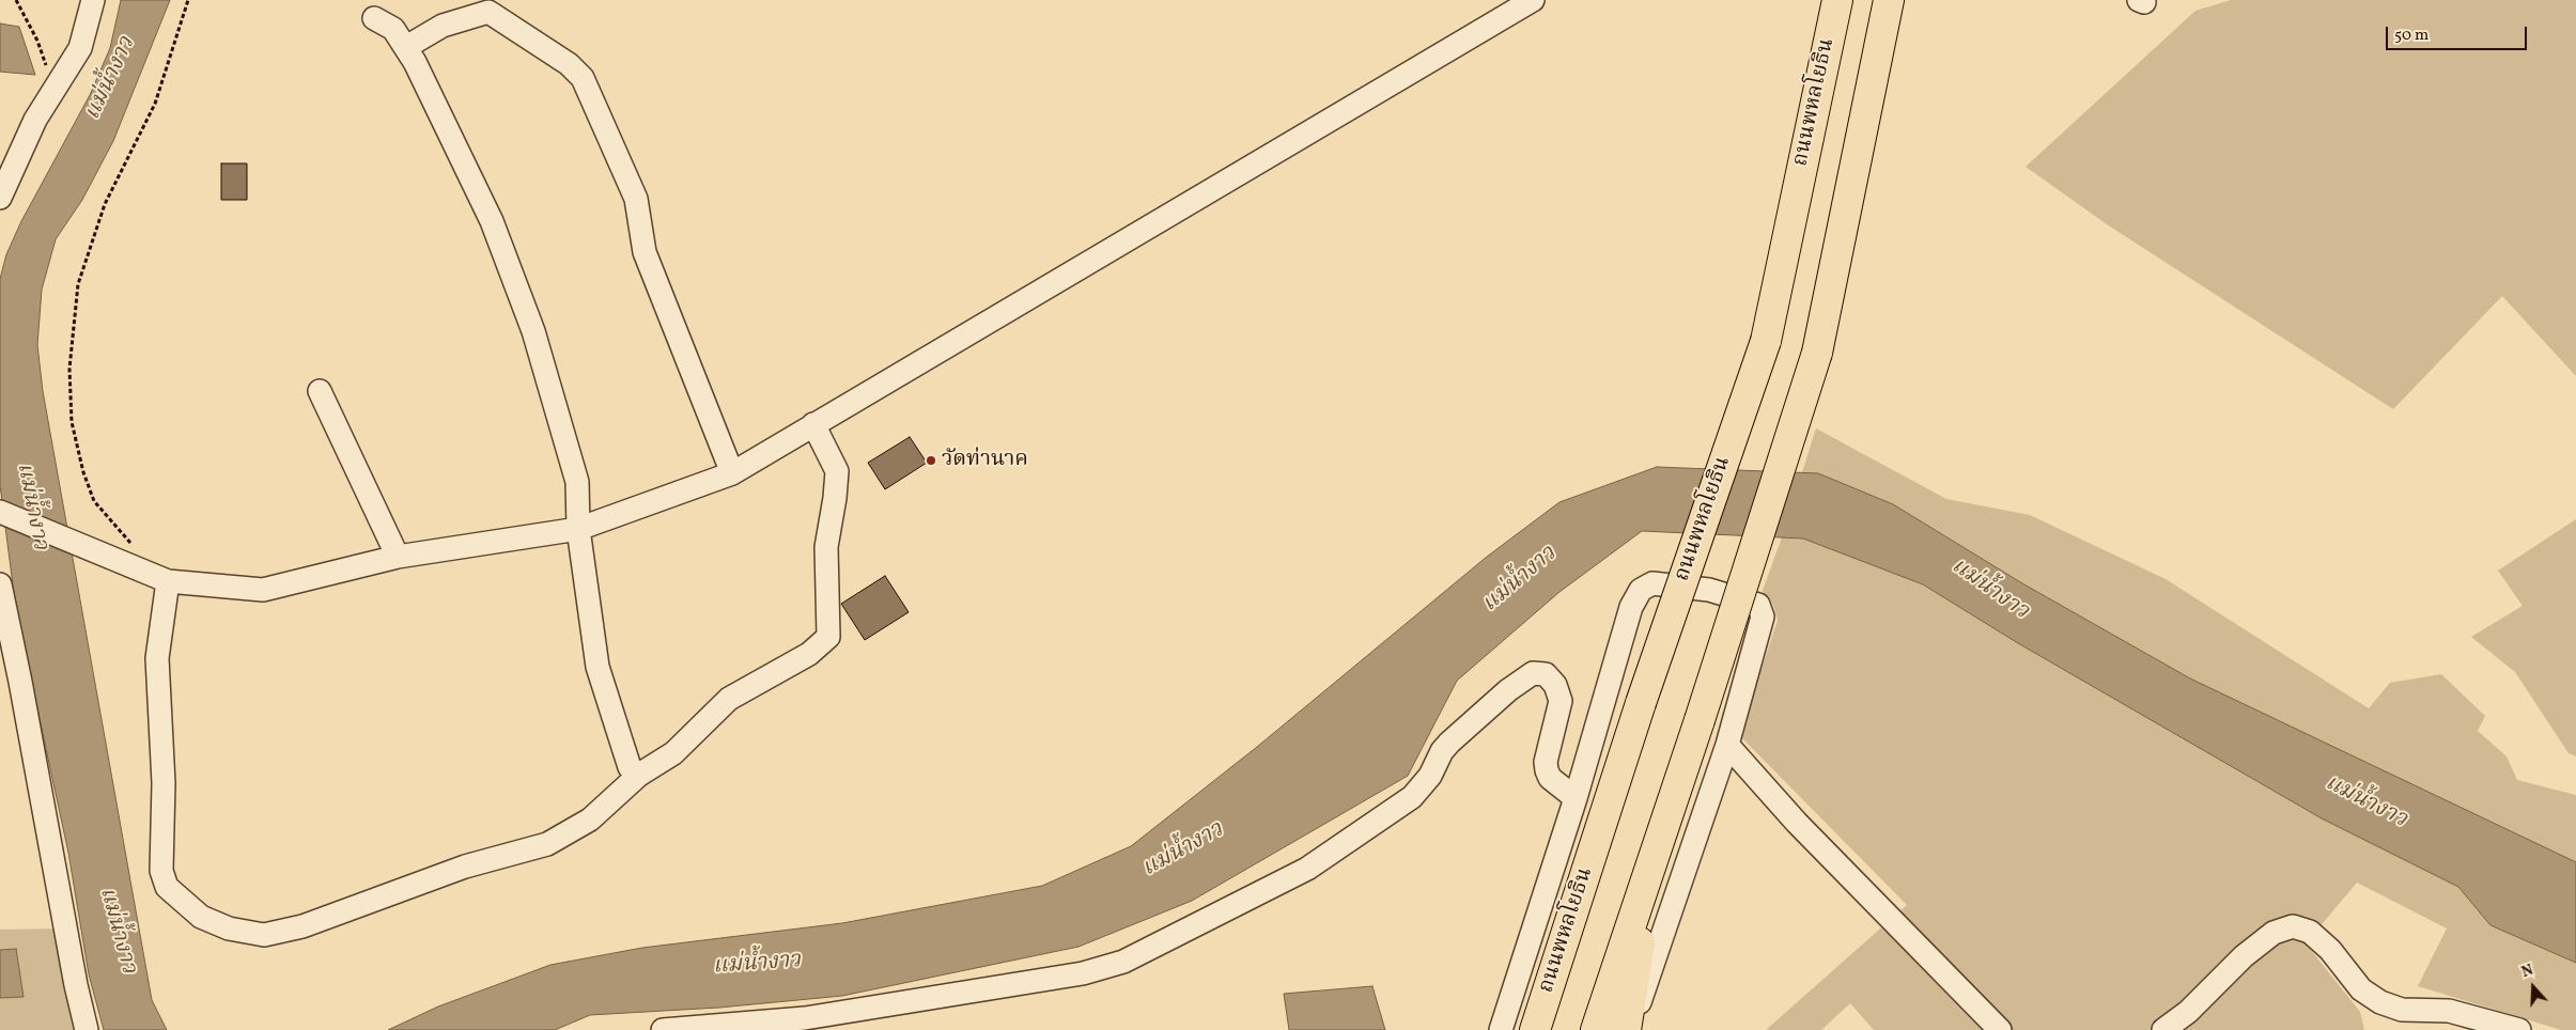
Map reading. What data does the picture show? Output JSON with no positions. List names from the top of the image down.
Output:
{
  "streets": {
    "highway": ["ถนนพหลโยธิน"]
  },
  "water": ["แม่น้ำงาว"],
  "places": ["วัดท่านาค"],
  "scale_bar": "50 m",
  "north": "top"
}
